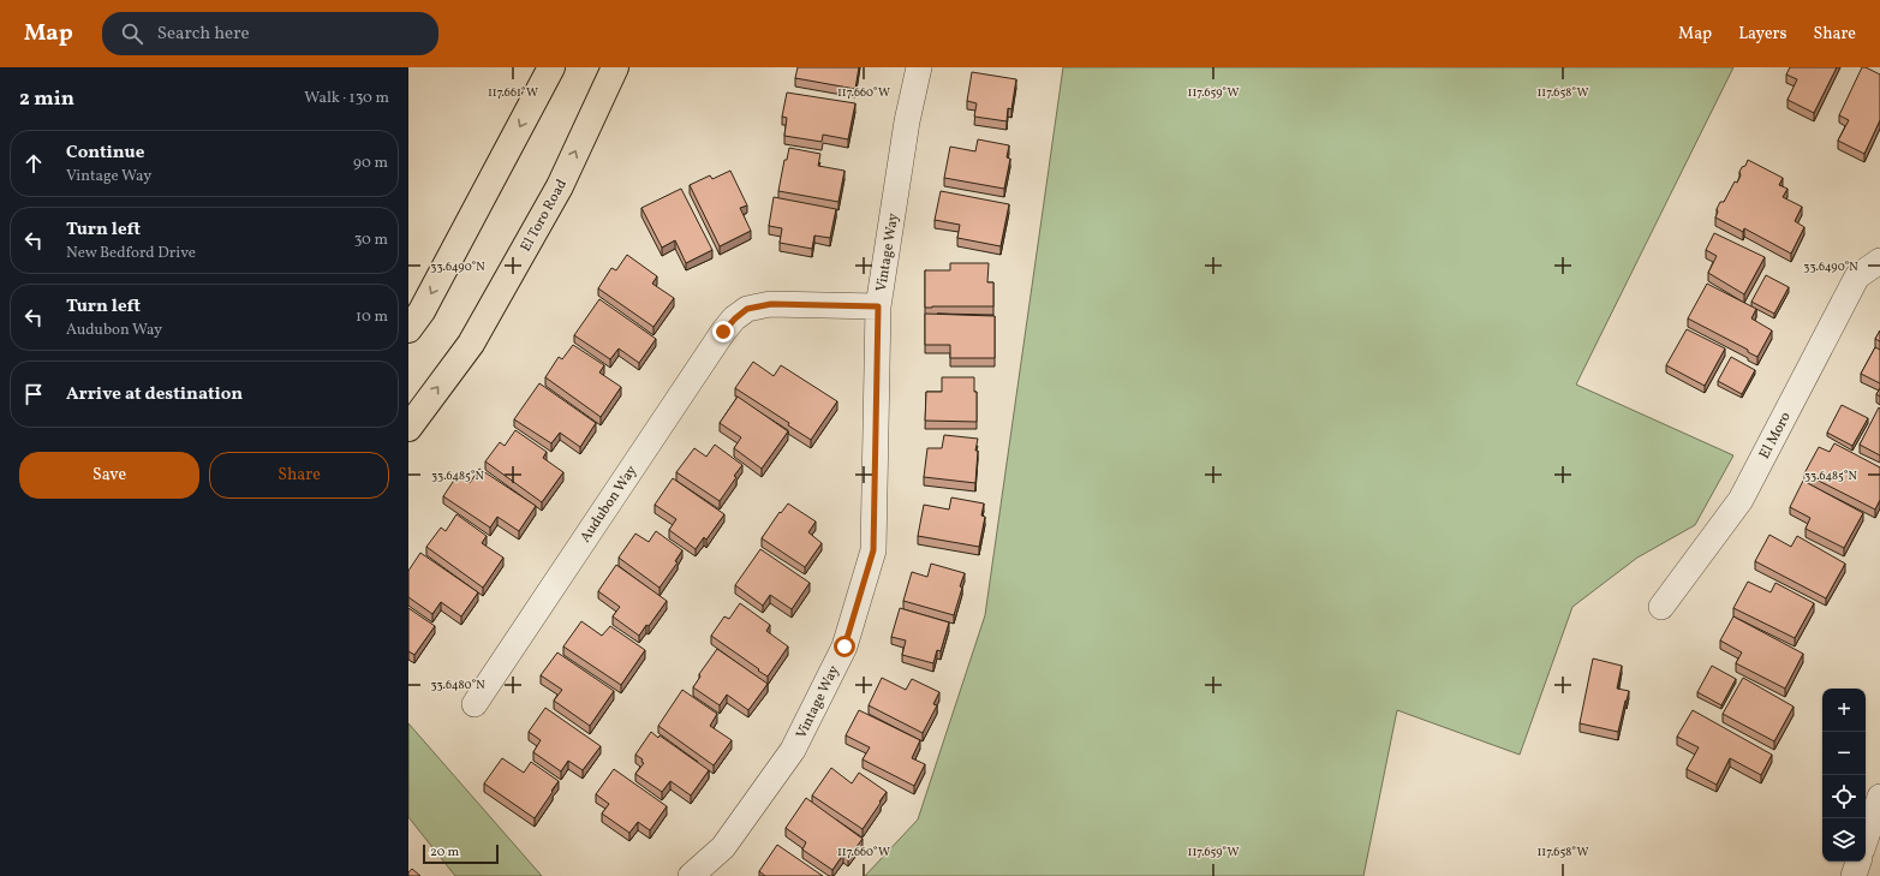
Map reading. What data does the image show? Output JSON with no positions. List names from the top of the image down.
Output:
{
  "streets": {
    "main road": ["El Toro Road"],
    "street": ["Vintage Way", "El Moro", "Audubon Way"]
  },
  "crossings": [
    ["Vintage Way", "Audubon Way"]
  ],
  "scale_bar": "20 m",
  "page": {
    "header": "Map",
    "search": "Search here",
    "nav": ["Map", "Layers", "Share"],
    "heading": ["2 min", "Walk · 130 m"],
    "list": [
      ["Continue", "Vintage Way", "90 m"],
      ["Turn left", "New Bedford Drive", "30 m"],
      ["Turn left", "Audubon Way", "10 m"],
      "Arrive at destination"
    ],
    "buttons": ["Save", "Share"],
    "map_buttons": ["+", "−"],
    "scale": "20 m"
  },
  "coordinates": [
    "117.661°W",
    "117.660°W",
    "117.659°W",
    "117.658°W",
    "33.6490°N",
    "33.6485°N",
    "33.6480°N"
  ]
}
